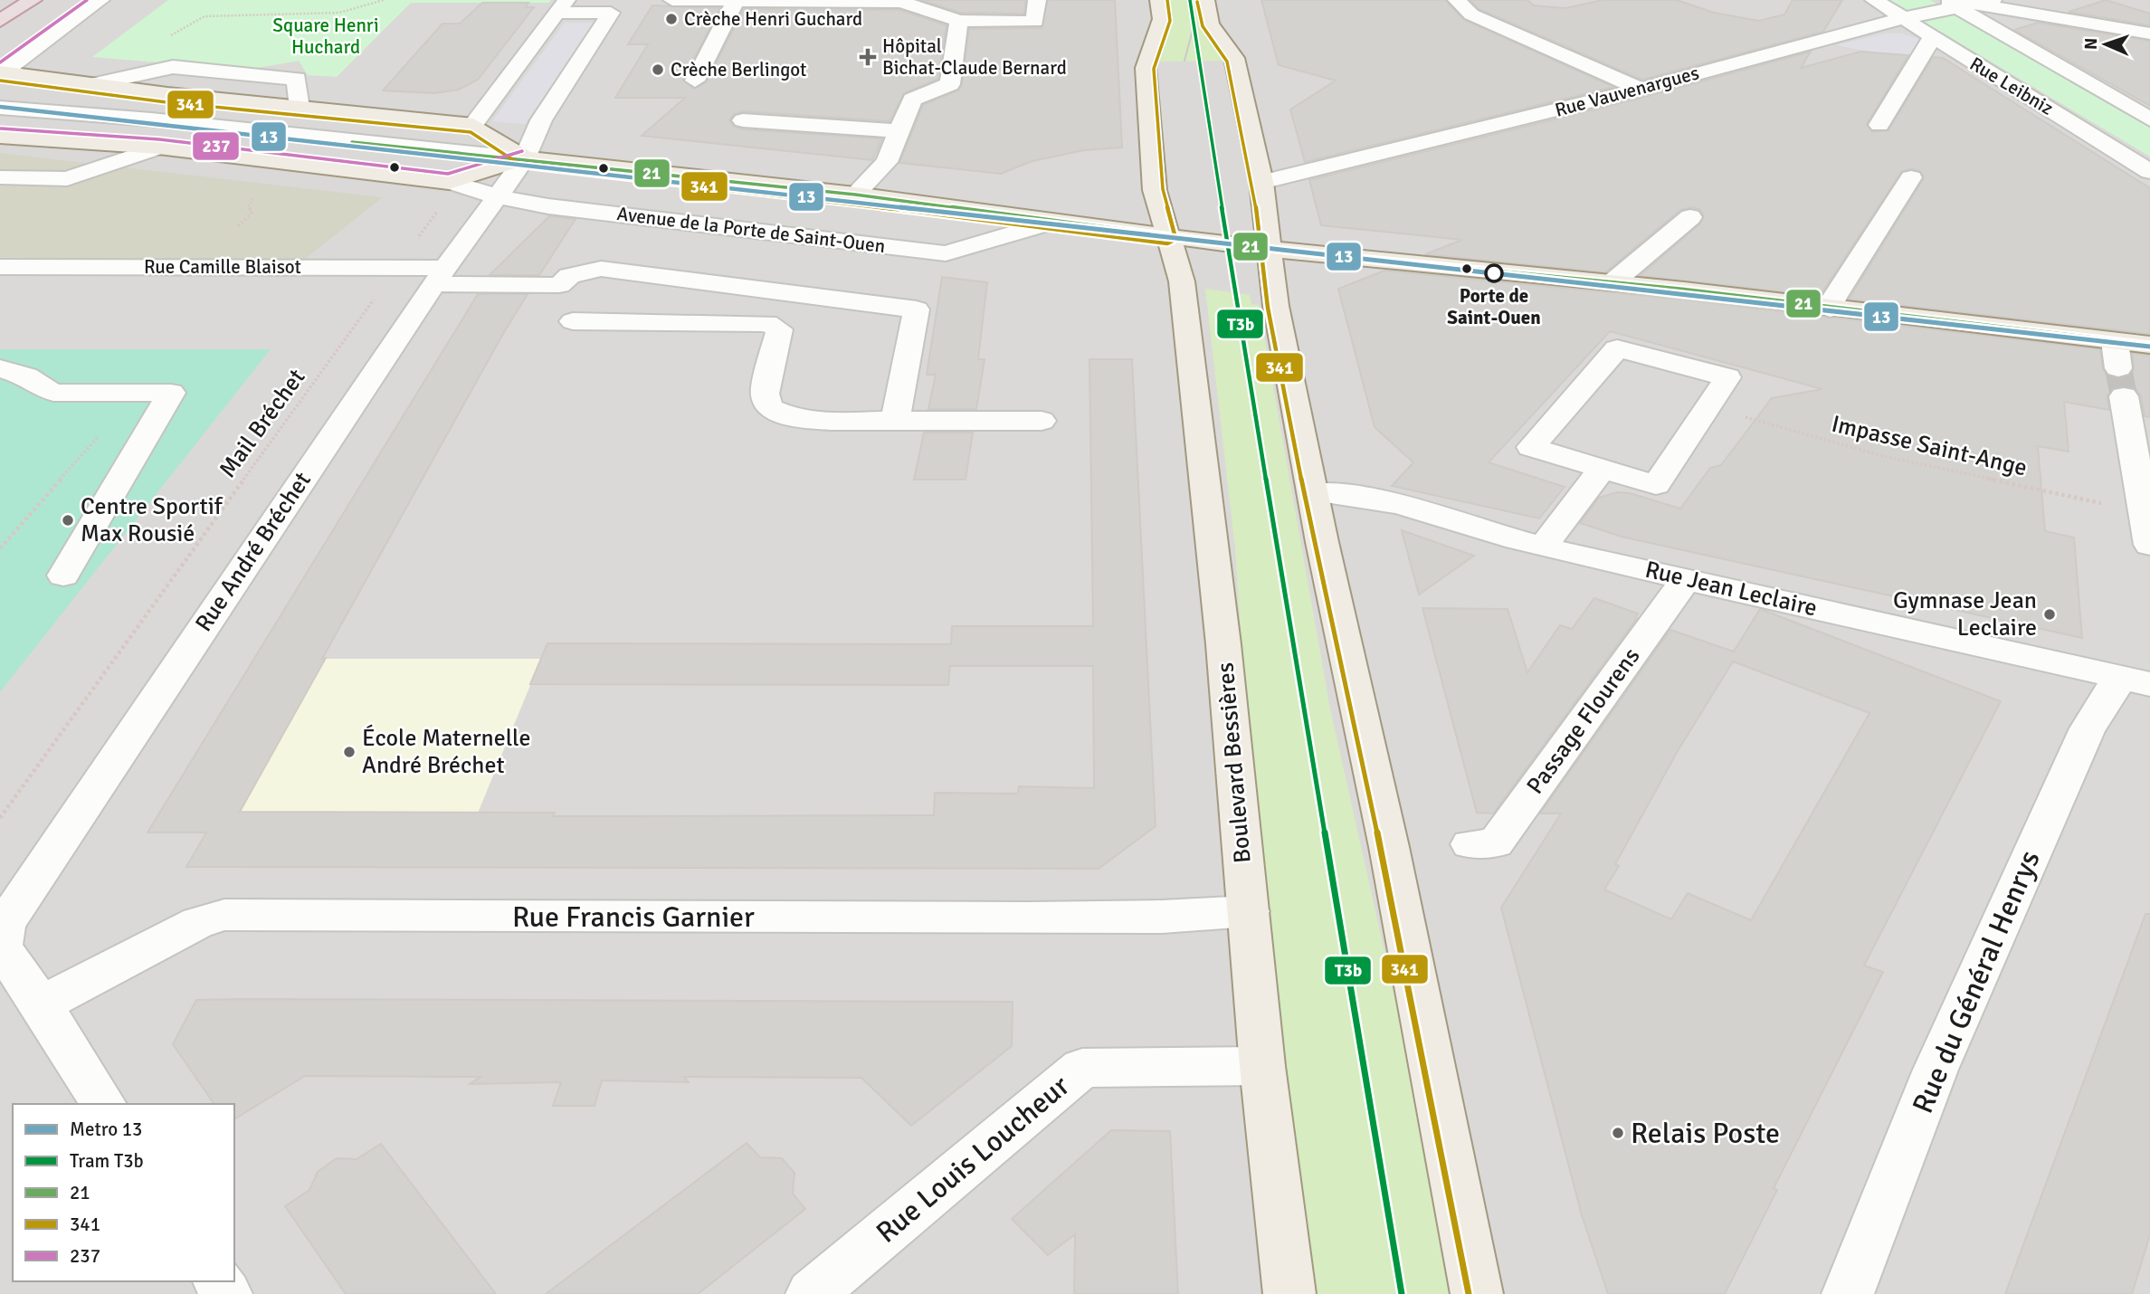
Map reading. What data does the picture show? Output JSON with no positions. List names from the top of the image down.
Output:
{
  "streets": {
    "main road": ["Avenue de la Porte de Saint-Ouen", "Boulevard Bessières"],
    "street": [
      "Rue Leibniz",
      "Rue Vauvenargues",
      "Rue Camille Blaisot",
      "Rue André Bréchet",
      "Rue Jean Leclaire",
      "Passage Flourens",
      "Rue Francis Garnier",
      "Rue du Général Henrys",
      "Rue Louis Loucheur"
    ],
    "path": ["Mail Bréchet", "Impasse Saint-Ange"]
  },
  "crossings": [
    ["Rue Leibniz", "Rue Vauvenargues"],
    ["Avenue de la Porte de Saint-Ouen", "Mail Bréchet"],
    ["Avenue de la Porte de Saint-Ouen", "Rue André Bréchet"],
    ["Avenue de la Porte de Saint-Ouen", "Boulevard Bessières"],
    ["Rue Camille Blaisot", "Mail Bréchet"],
    ["Rue Camille Blaisot", "Rue André Bréchet"],
    ["Rue Jean Leclaire", "Passage Flourens"],
    ["Rue Jean Leclaire", "Rue du Général Henrys"],
    ["Boulevard Bessières", "Rue Francis Garnier"],
    ["Boulevard Bessières", "Rue Louis Loucheur"]
  ],
  "parks": ["Square Henri Huchard"],
  "places": {
    "other": [
      "Crèche Henri Guchard",
      "Crèche Berlingot",
      "Porte de Saint-Ouen",
      "Centre Sportif Max Rousié",
      "Gymnase Jean Leclaire",
      "École Maternelle André Bréchet",
      "Relais Poste"
    ],
    "health": ["Hôpital Bichat-Claude Bernard"]
  },
  "lines": [
    "tram line T3b",
    "transit line 341",
    "transit line 237",
    "metro line 13",
    "transit line 21"
  ],
  "legend": [
    "Metro 13",
    "Tram T3b",
    "21",
    "341",
    "237"
  ],
  "north": "left"
}
